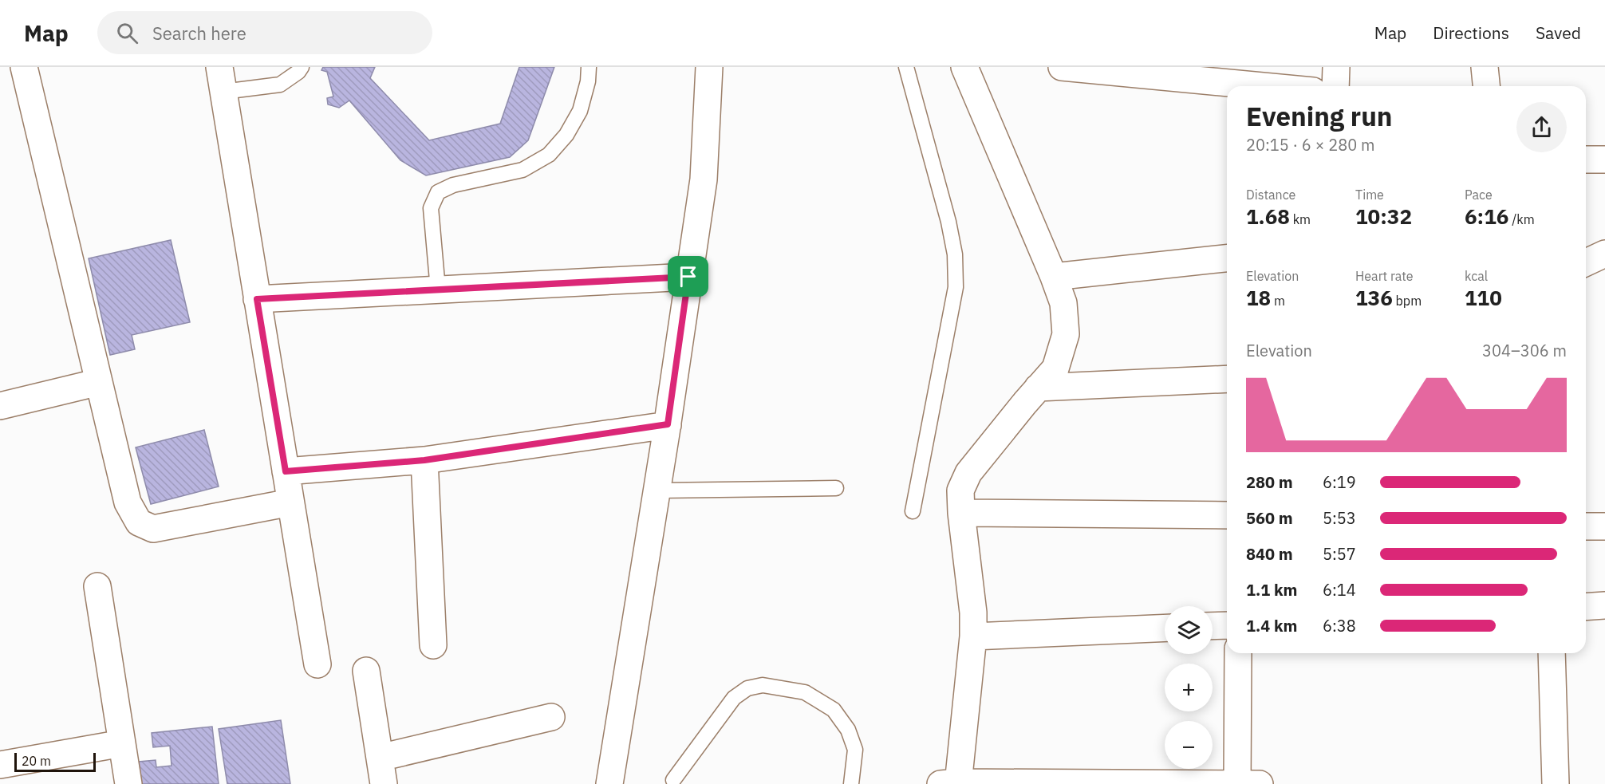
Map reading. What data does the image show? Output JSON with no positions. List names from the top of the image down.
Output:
{
  "scale_bar": "20 m",
  "page": {
    "header": "Map",
    "search": "Search here",
    "nav": ["Map", "Directions", "Saved"],
    "heading": ["Evening run", "20:15 · 6 × 280 m"],
    "stats": [
      ["Distance", "1.68 km"],
      ["Time", "10:32"],
      ["Pace", "6:16 /km"],
      ["Elevation", "18 m"],
      ["Heart rate", "136 bpm"],
      ["kcal", "110"]
    ],
    "chart": ["Elevation", "304–306 m"],
    "list": [
      {
        "name": "280 m",
        "note": "6:19"
      },
      {
        "name": "560 m",
        "note": "5:53"
      },
      {
        "name": "840 m",
        "note": "5:57"
      },
      {
        "name": "1.1 km",
        "note": "6:14"
      },
      {
        "name": "1.4 km",
        "note": "6:38"
      }
    ],
    "map_buttons": ["+", "−"],
    "scale": "20 m"
  }
}
